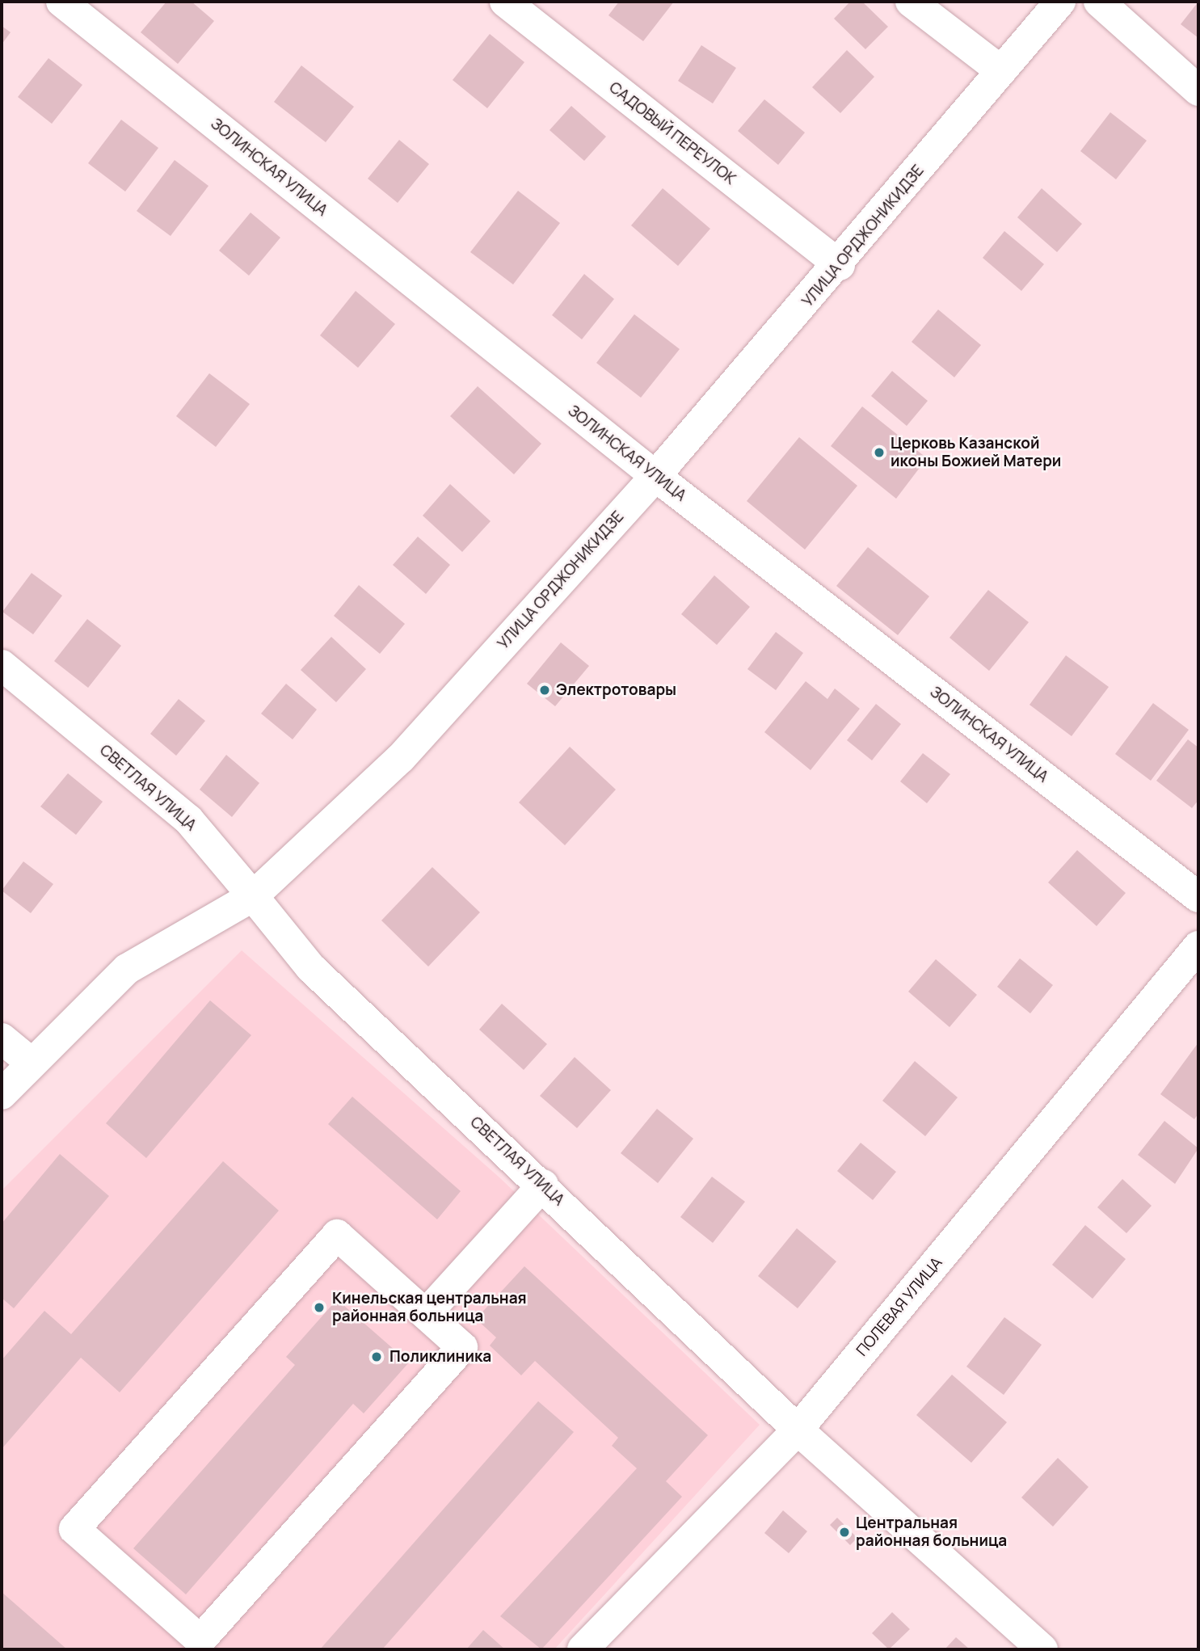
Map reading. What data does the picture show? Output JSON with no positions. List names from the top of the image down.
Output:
{
  "streets": {
    "street": [
      "САДОВЫЙ ПЕРЕУЛОК",
      "ЗОЛИНСКАЯ УЛИЦА",
      "УЛИЦА ОРДЖОНИКИДЗЕ",
      "СВЕТЛАЯ УЛИЦА",
      "ПОЛЕВАЯ УЛИЦА"
    ]
  },
  "crossings": [
    ["САДОВЫЙ ПЕРЕУЛОК", "УЛИЦА ОРДЖОНИКИДЗЕ"],
    ["ЗОЛИНСКАЯ УЛИЦА", "УЛИЦА ОРДЖОНИКИДЗЕ"],
    ["УЛИЦА ОРДЖОНИКИДЗЕ", "СВЕТЛАЯ УЛИЦА"],
    ["СВЕТЛАЯ УЛИЦА", "ПОЛЕВАЯ УЛИЦА"]
  ],
  "places": [
    "Церковь Казанской иконы Божией Матери",
    "Электротовары",
    "Кинельская центральная районная больница",
    "Поликлиника",
    "Центральная районная больница"
  ]
}
